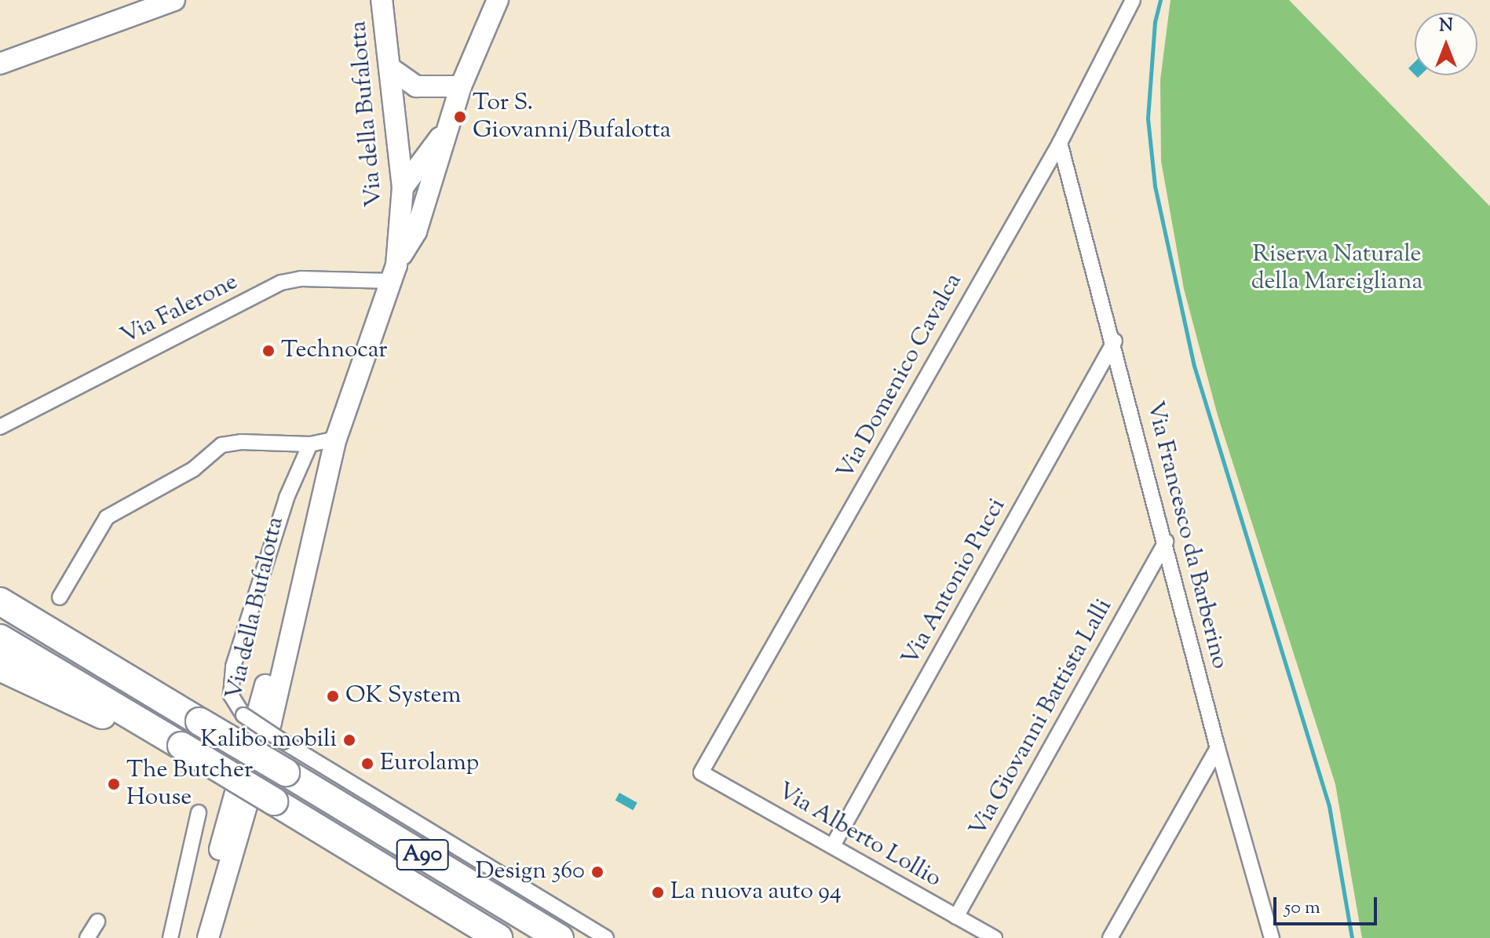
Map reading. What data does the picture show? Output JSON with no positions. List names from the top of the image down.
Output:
{
  "streets": {
    "highway": ["A90"],
    "street": [
      "Via della Bufalotta",
      "Via Falerone",
      "Via Domenico Cavalca",
      "Via Francesco da Barberino",
      "Via Antonio Pucci",
      "Via Giovanni Battista Lalli",
      "Via Alberto Lollio"
    ]
  },
  "crossings": [
    ["Via della Bufalotta", "Via Falerone"],
    ["Via Domenico Cavalca", "Via Francesco da Barberino"],
    ["Via Domenico Cavalca", "Via Alberto Lollio"],
    ["Via Francesco da Barberino", "Via Antonio Pucci"],
    ["Via Francesco da Barberino", "Via Giovanni Battista Lalli"],
    ["Via Antonio Pucci", "Via Alberto Lollio"],
    ["Via Giovanni Battista Lalli", "Via Alberto Lollio"]
  ],
  "parks": ["Riserva Naturale della Marcigliana"],
  "places": [
    "Tor S. Giovanni/Bufalotta",
    "Technocar",
    "OK System",
    "Kalibo mobili",
    "Eurolamp",
    "The Butcher House",
    "Design 360",
    "La nuova auto 94"
  ],
  "scale_bar": "50 m",
  "north": "top"
}
